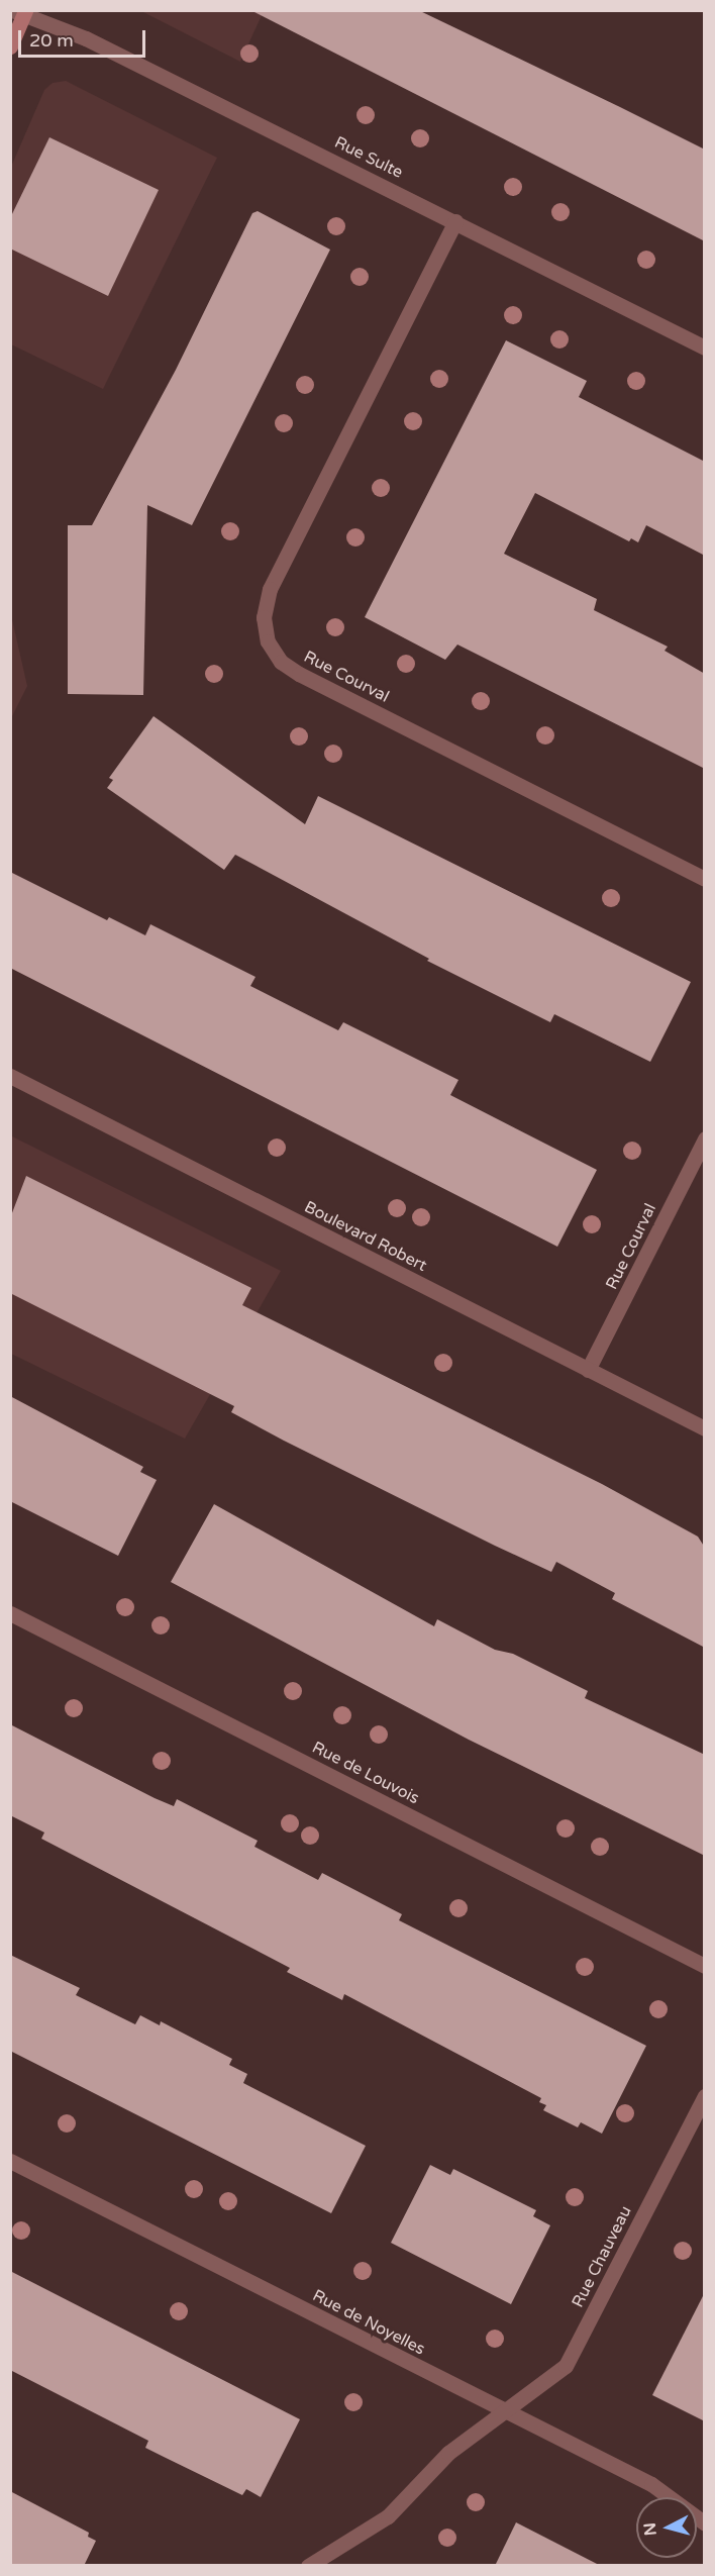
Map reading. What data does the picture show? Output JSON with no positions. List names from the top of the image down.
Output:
{
  "streets": {
    "street": [
      "Rue Sulte",
      "Rue Courval",
      "Boulevard Robert",
      "Rue de Louvois",
      "Rue Chauveau",
      "Rue de Noyelles"
    ]
  },
  "crossings": [
    ["Rue Sulte", "Rue Courval"],
    ["Rue Courval", "Boulevard Robert"],
    ["Rue Chauveau", "Rue de Noyelles"]
  ],
  "scale_bar": "20 m",
  "north": "left"
}
